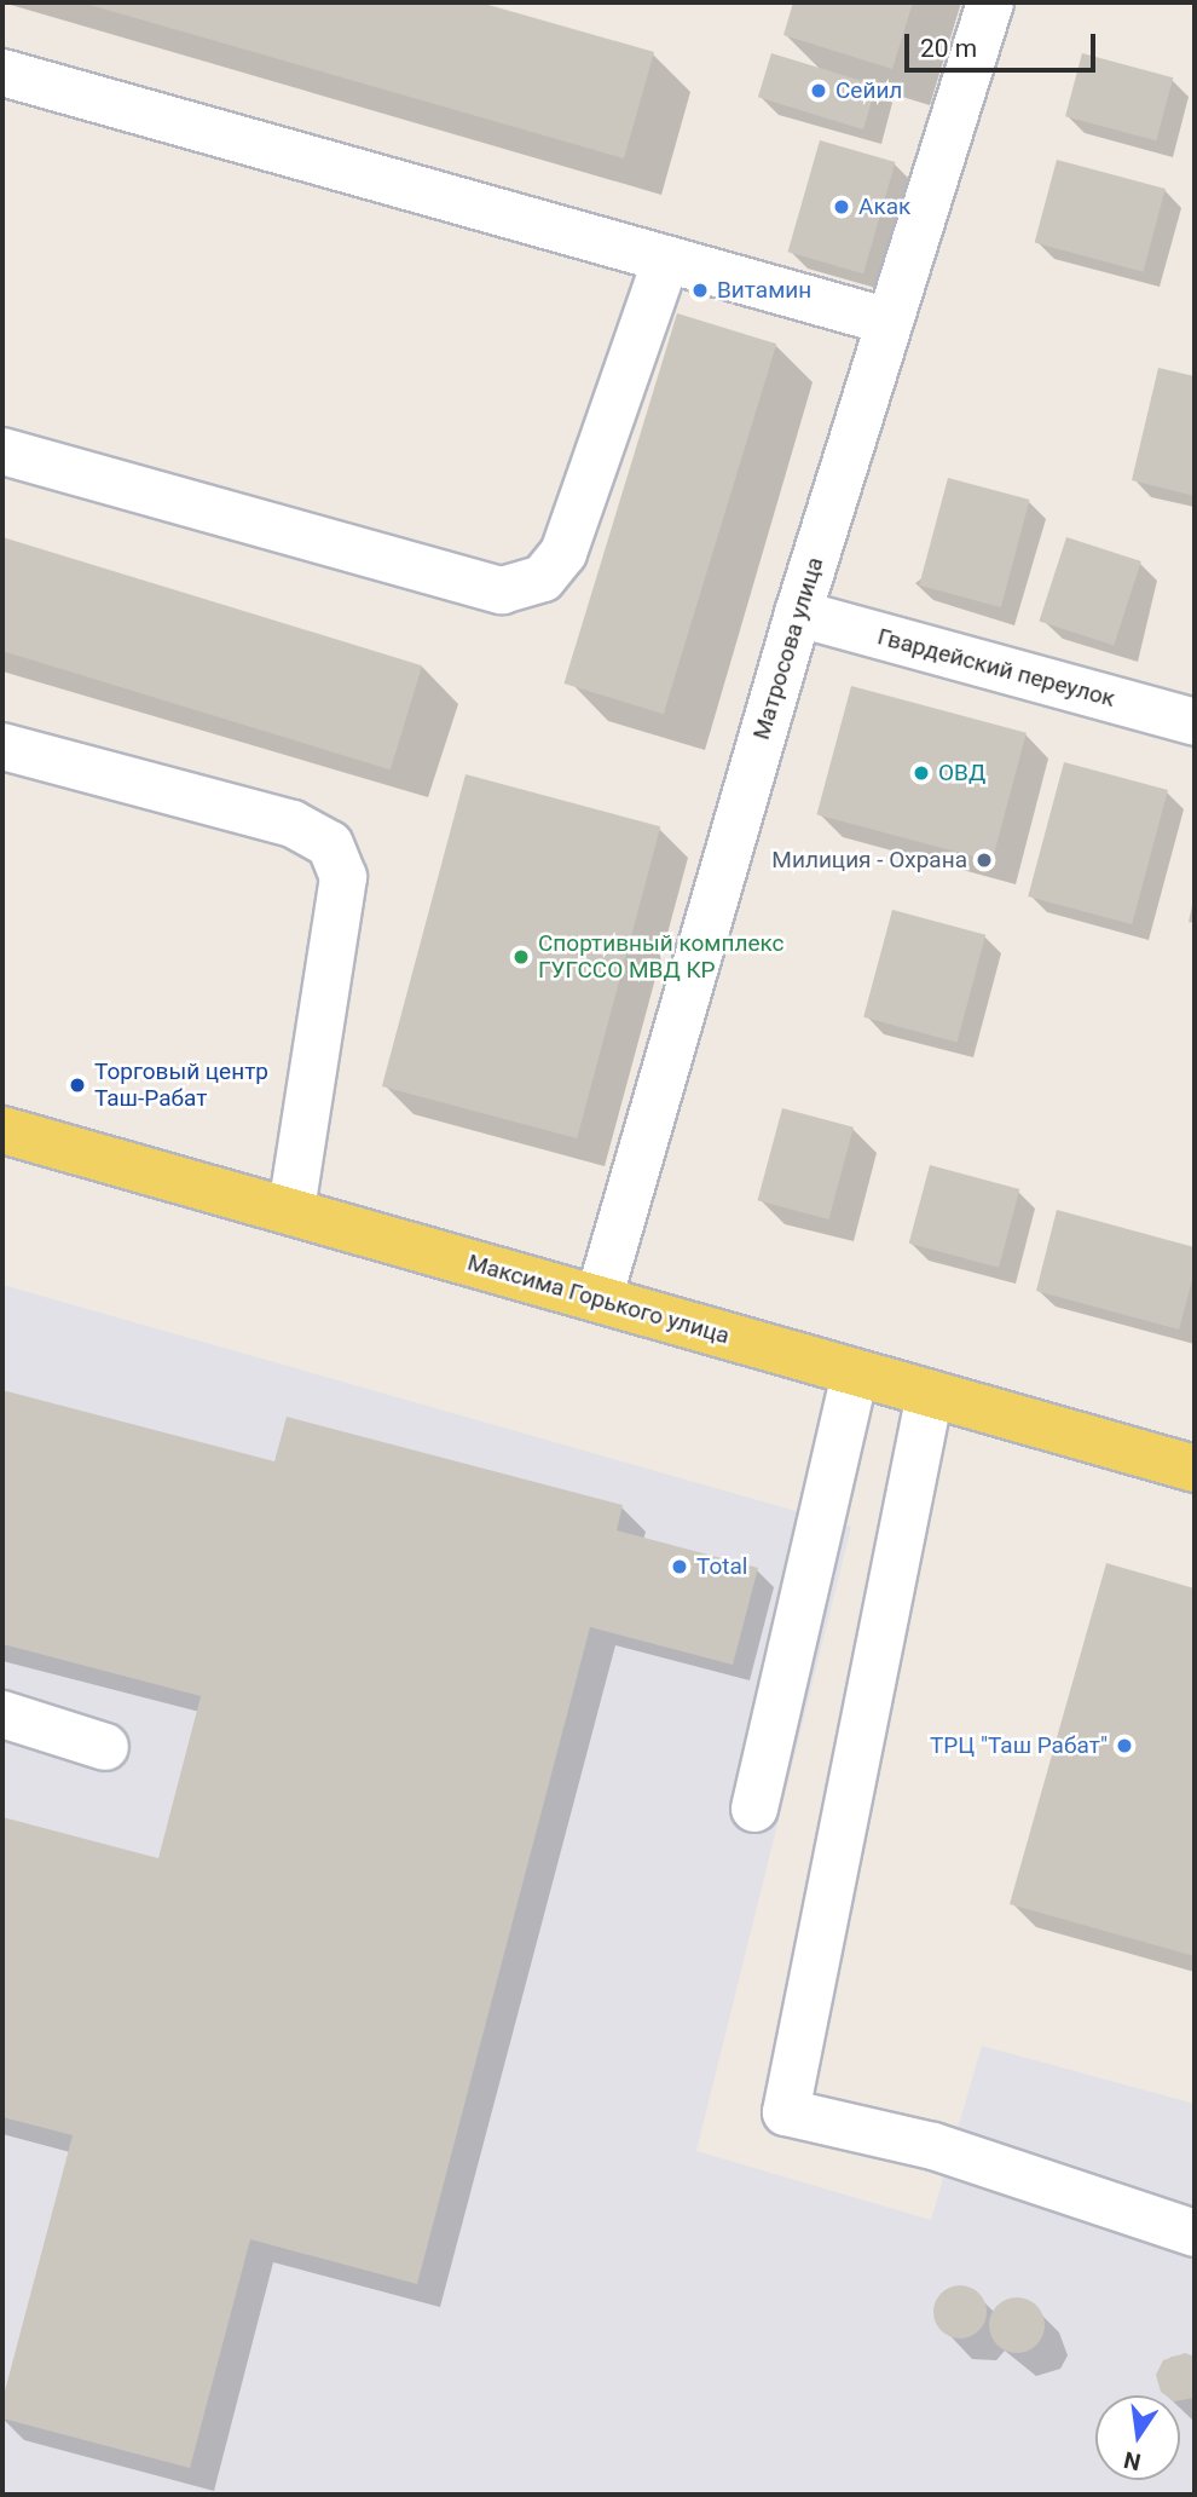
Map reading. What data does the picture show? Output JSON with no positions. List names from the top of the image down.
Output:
{
  "streets": {
    "main road": ["Максима Горького улица"],
    "street": ["Матросова улица", "Гвардейский переулок"]
  },
  "crossings": [
    ["Матросова улица", "Гвардейский переулок"],
    ["Матросова улица", "Максима Горького улица"]
  ],
  "places": [
    "Сейил",
    "Акак",
    "Витамин",
    "ОВД",
    "Милиция - Охрана",
    "Спортивный комплекс ГУГССО МВД КР",
    "Торговый центр Таш-Рабат",
    "Total",
    "ТРЦ \"Таш Рабат\""
  ],
  "scale_bar": "20 m",
  "north": "bottom"
}
